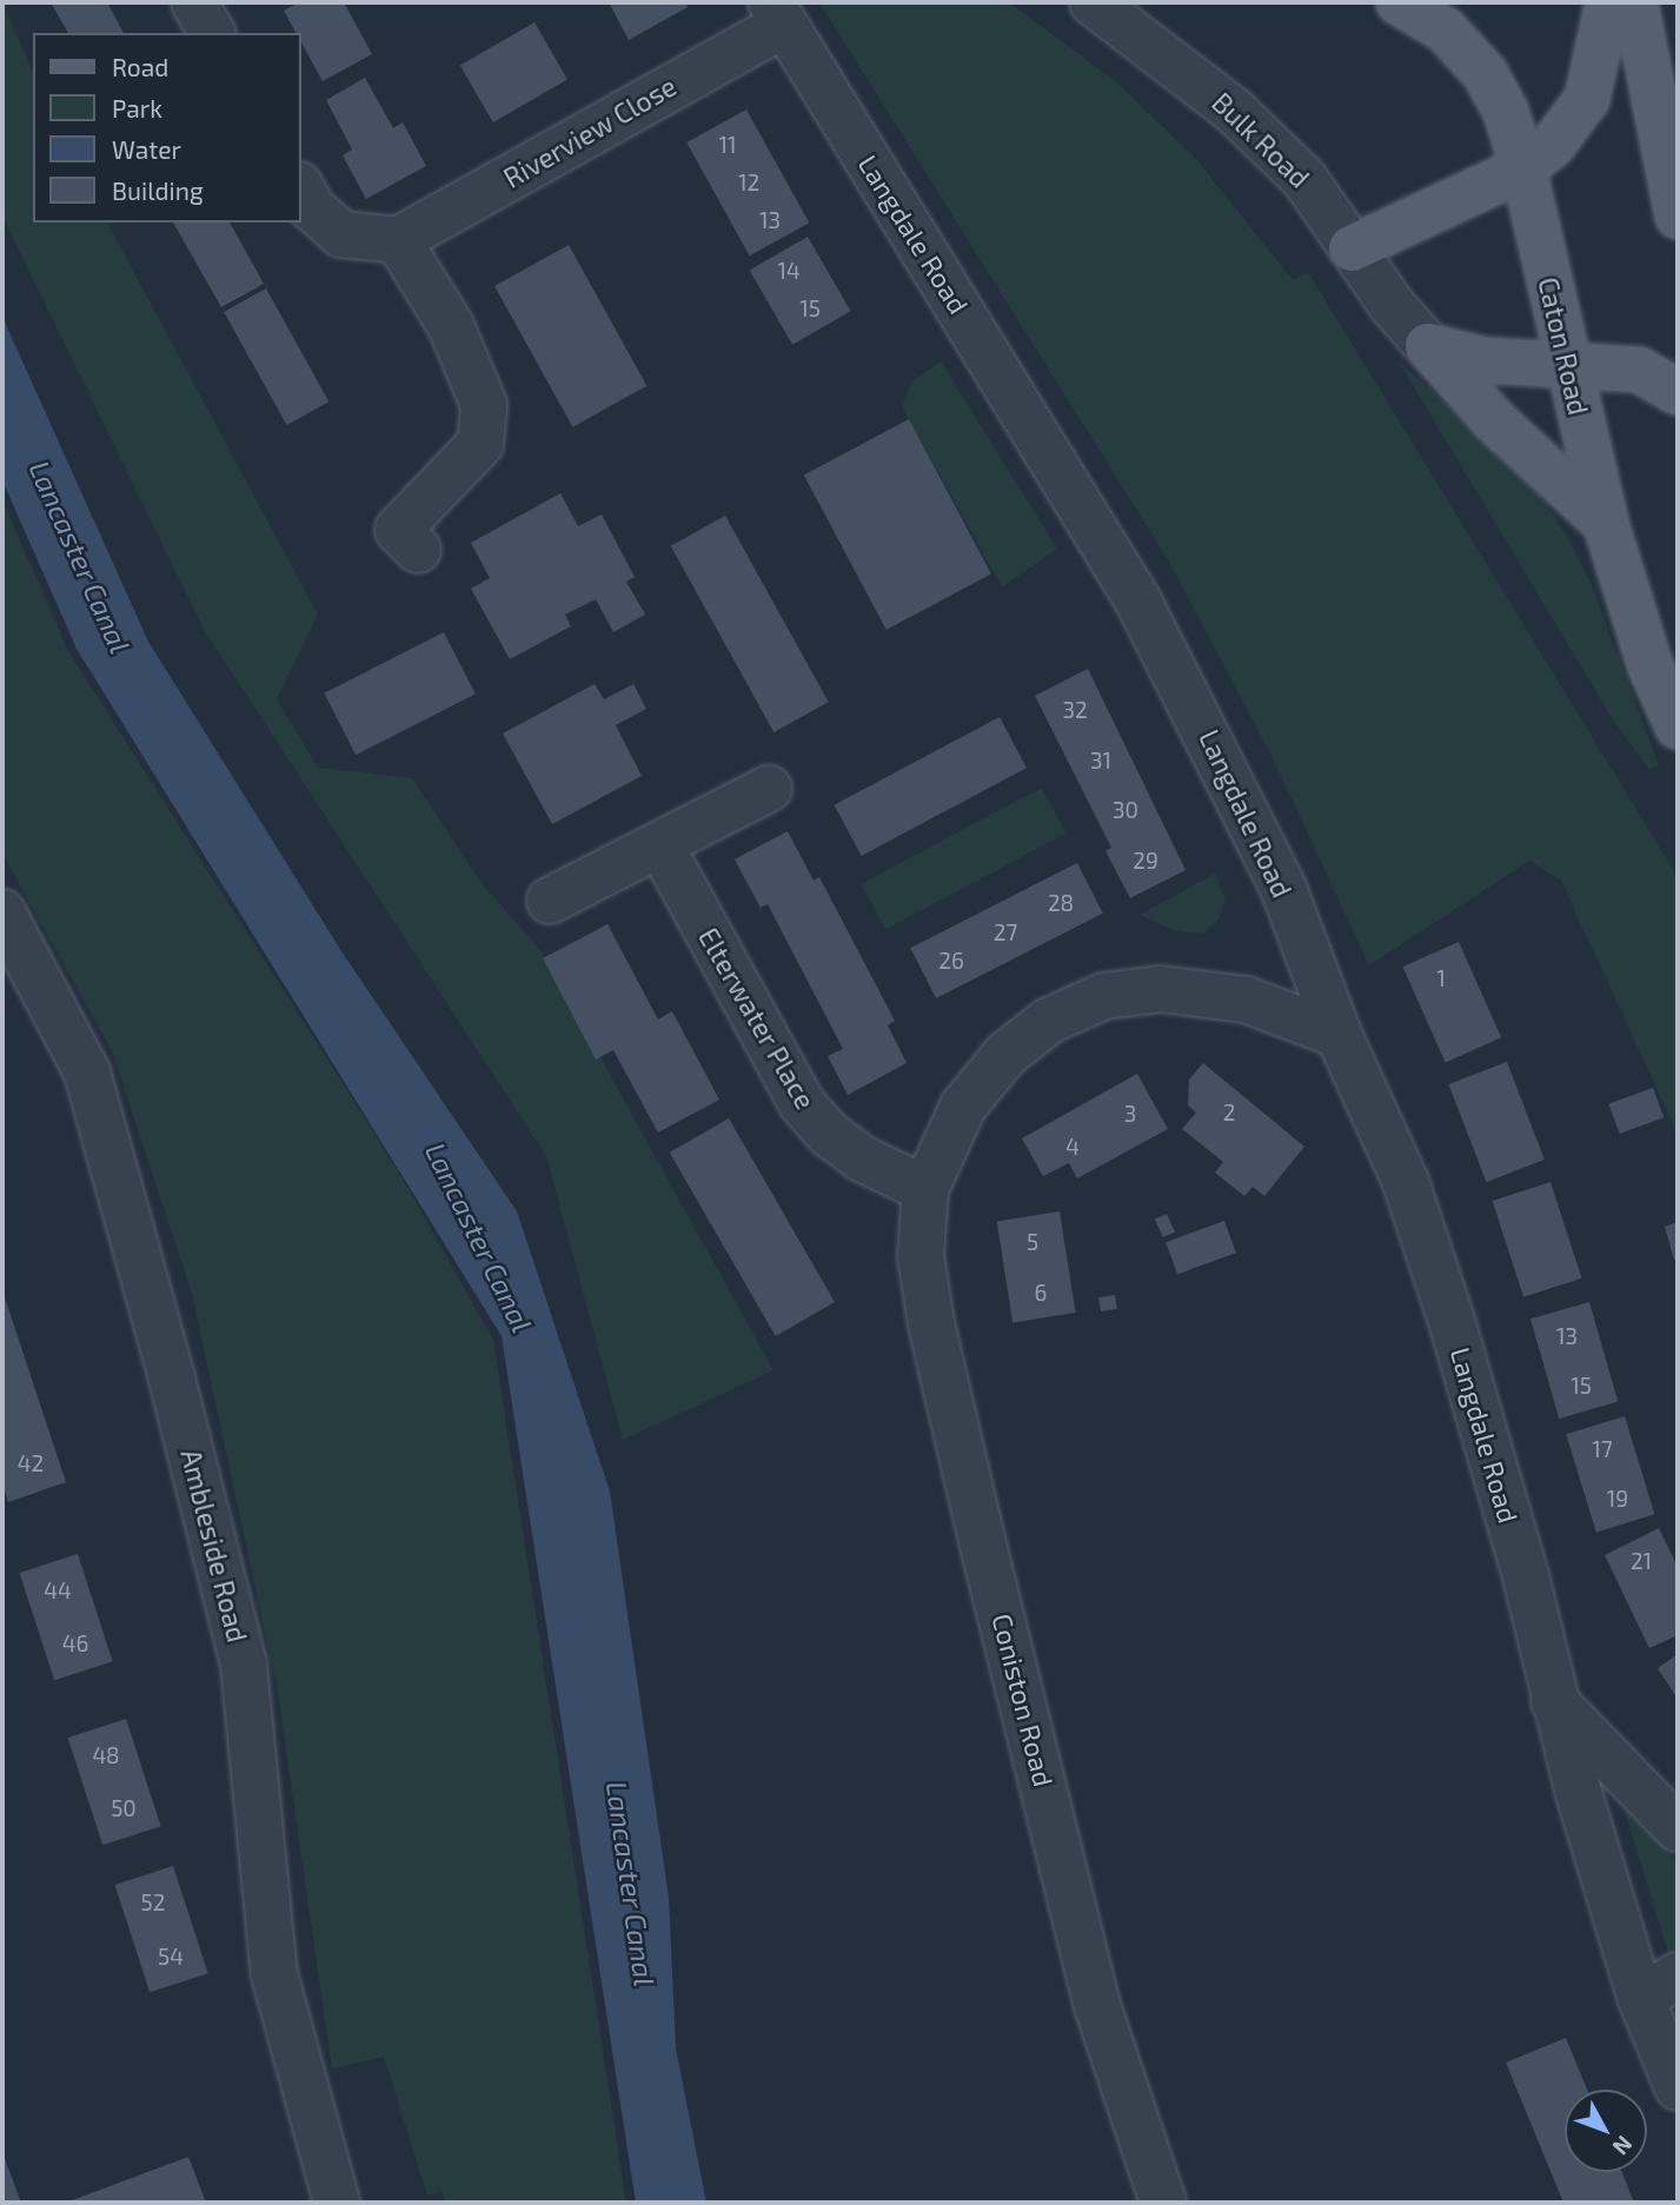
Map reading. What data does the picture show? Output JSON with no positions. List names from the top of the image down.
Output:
{
  "streets": {
    "main road": ["Caton Road"],
    "street": [
      "Riverview Close",
      "Bulk Road",
      "Langdale Road",
      "Elterwater Place",
      "Ambleside Road",
      "Coniston Road"
    ]
  },
  "crossings": [
    ["Riverview Close", "Langdale Road"],
    ["Elterwater Place", "Coniston Road"]
  ],
  "water": ["Lancaster Canal"],
  "house_numbers": [
    "11",
    "12",
    "13",
    "14",
    "15",
    "32",
    "31",
    "30",
    "29",
    "28",
    "27",
    "26",
    "1",
    "2",
    "3",
    "4",
    "5",
    "6",
    "13",
    "15",
    "17",
    "42",
    "19",
    "21",
    "44",
    "46",
    "48",
    "50",
    "52",
    "54"
  ],
  "legend": [
    "Road",
    "Park",
    "Water",
    "Building"
  ],
  "north": "bottom right"
}
